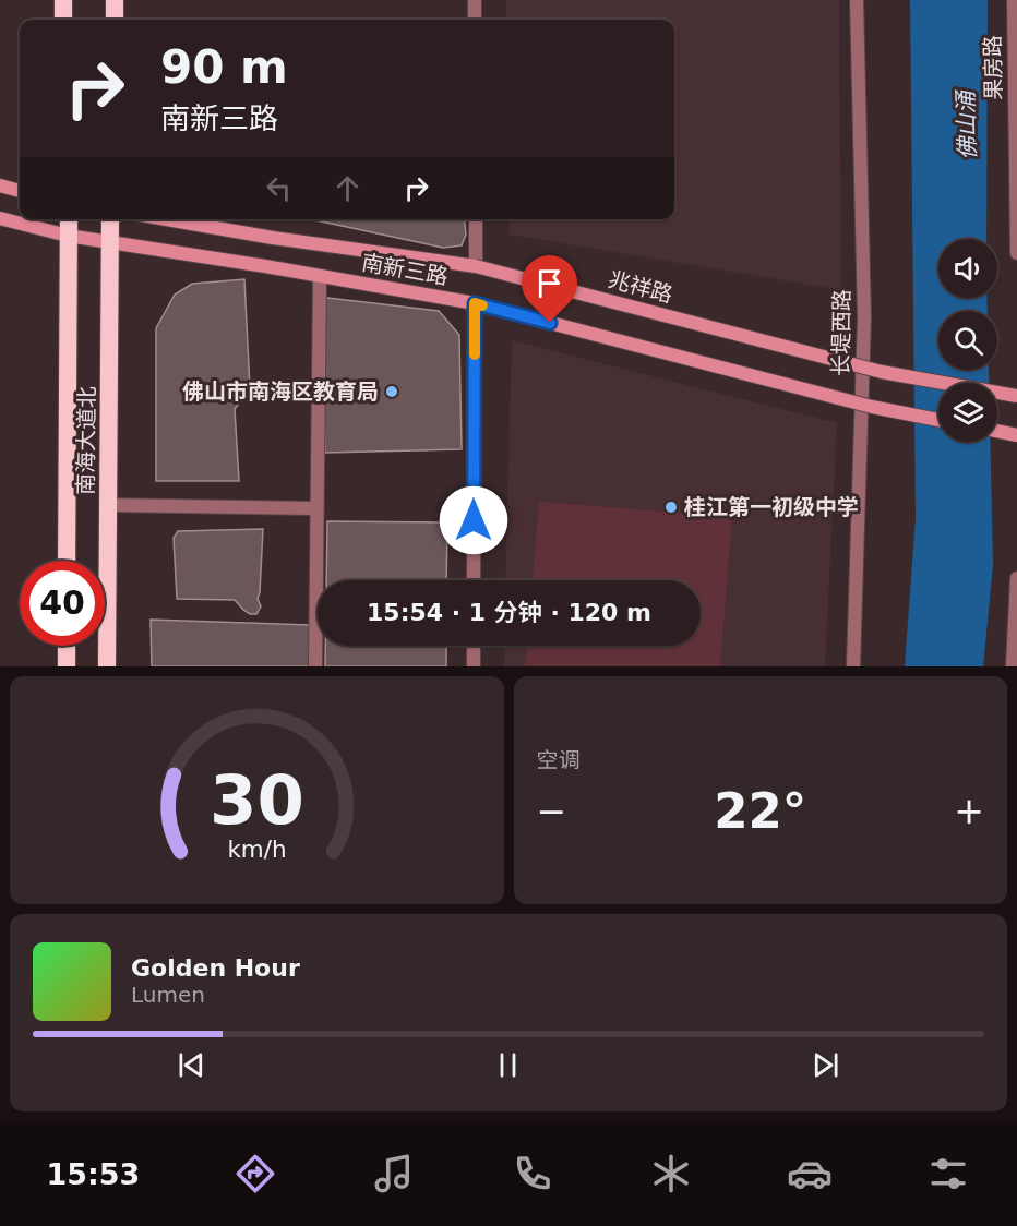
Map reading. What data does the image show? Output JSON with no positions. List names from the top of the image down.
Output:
{
  "streets": {
    "highway": ["南海大道北"],
    "main road": ["南新三路", "兆祥路"],
    "street": ["果房路", "长堤西路"]
  },
  "crossings": [
    ["南新三路", "南海大道北"]
  ],
  "water": ["佛山涌"],
  "places": ["佛山市南海区教育局", "桂江第一初级中学"],
  "page": {
    "turn": ["90 m", "南新三路"],
    "limit": "40",
    "trip": "15:54 · 1 分钟 · 120 m",
    "tile": "空调",
    "heat": ["−", "22°", "+"],
    "song": ["Golden Hour", "Lumen"],
    "tabs": "15:53",
    "gauge": ["30", "km/h"]
  }
}
